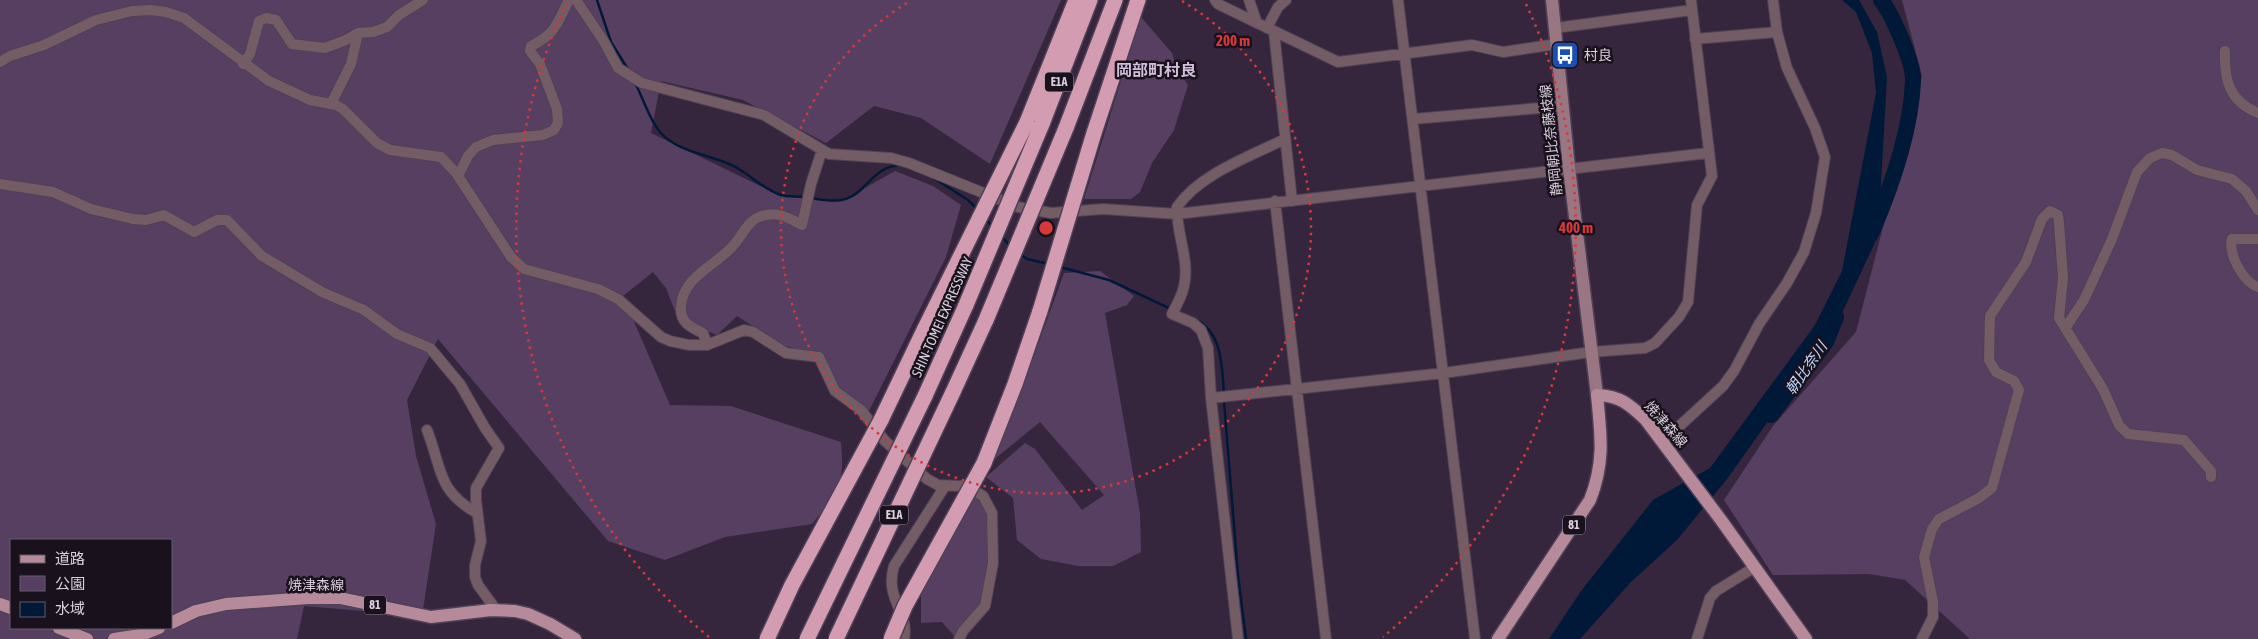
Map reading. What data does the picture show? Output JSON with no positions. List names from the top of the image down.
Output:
{
  "streets": {
    "highway": ["E1A", "SHIN-TOMEI EXPRESSWAY"],
    "main road": ["静岡朝比奈藤枝線", "焼津森線", "81"]
  },
  "crossings": [
    ["静岡朝比奈藤枝線", "焼津森線"],
    ["静岡朝比奈藤枝線", "81"],
    ["焼津森線", "81"]
  ],
  "districts": ["岡部町村良"],
  "water": ["朝比奈川"],
  "places": {
    "bus stop": ["村良"]
  },
  "legend": ["道路", "公園", "水域"],
  "rings": ["200 m", "400 m"]
}
